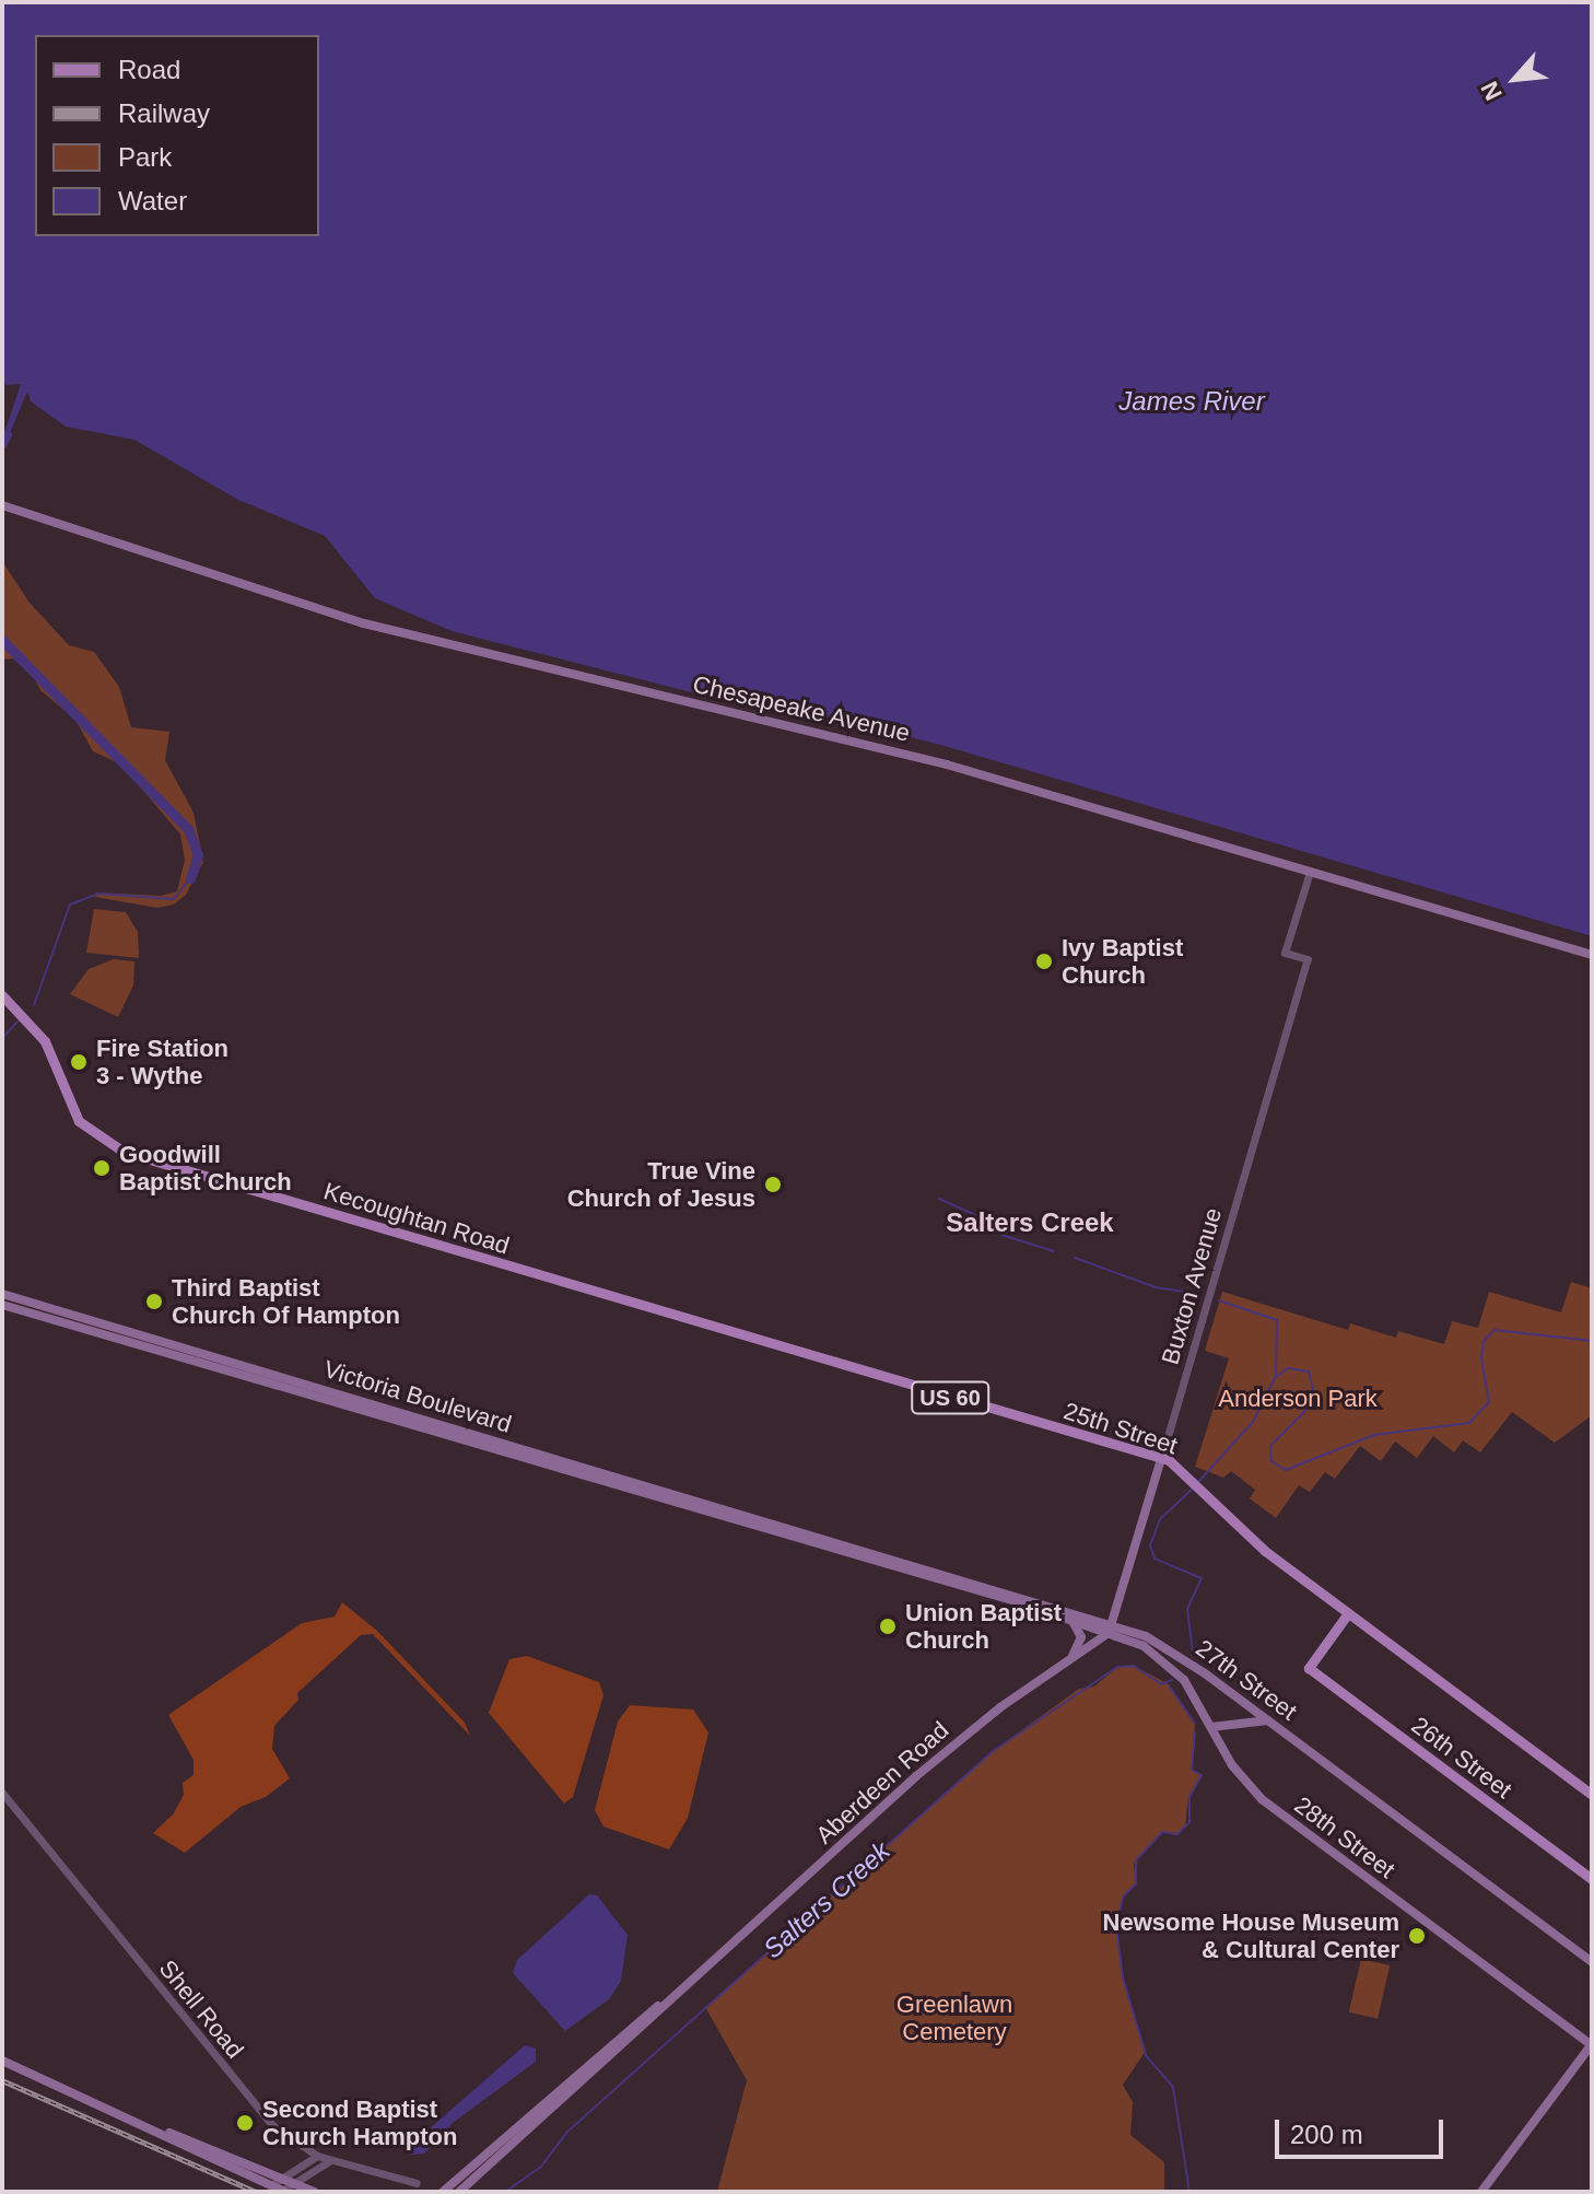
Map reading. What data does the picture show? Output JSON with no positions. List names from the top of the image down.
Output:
{
  "streets": {
    "main road": [
      "Chesapeake Avenue",
      "Kecoughtan Road",
      "Buxton Avenue",
      "Victoria Boulevard",
      "US 60",
      "25th Street",
      "27th Street",
      "26th Street",
      "Aberdeen Road",
      "28th Street"
    ],
    "street": ["Shell Road"]
  },
  "crossings": [
    ["Chesapeake Avenue", "Buxton Avenue"],
    ["Kecoughtan Road", "25th Street"],
    ["Buxton Avenue", "25th Street"],
    ["Buxton Avenue", "27th Street"],
    ["Buxton Avenue", "Aberdeen Road"],
    ["Buxton Avenue", "28th Street"],
    ["Victoria Boulevard", "27th Street"],
    ["25th Street", "26th Street"],
    ["27th Street", "Aberdeen Road"],
    ["27th Street", "28th Street"],
    ["Aberdeen Road", "28th Street"]
  ],
  "districts": ["Salters Creek"],
  "water": ["James River", "Salters Creek"],
  "parks": ["Anderson Park", "Greenlawn Cemetery"],
  "places": [
    "Ivy Baptist Church",
    "Fire Station 3 - Wythe",
    "Goodwill Baptist Church",
    "True Vine Church of Jesus",
    "Third Baptist Church Of Hampton",
    "Union Baptist Church",
    "Newsome House Museum & Cultural Center",
    "Second Baptist Church Hampton"
  ],
  "legend": [
    "Road",
    "Railway",
    "Park",
    "Water"
  ],
  "scale_bar": "200 m",
  "north": "bottom left"
}
